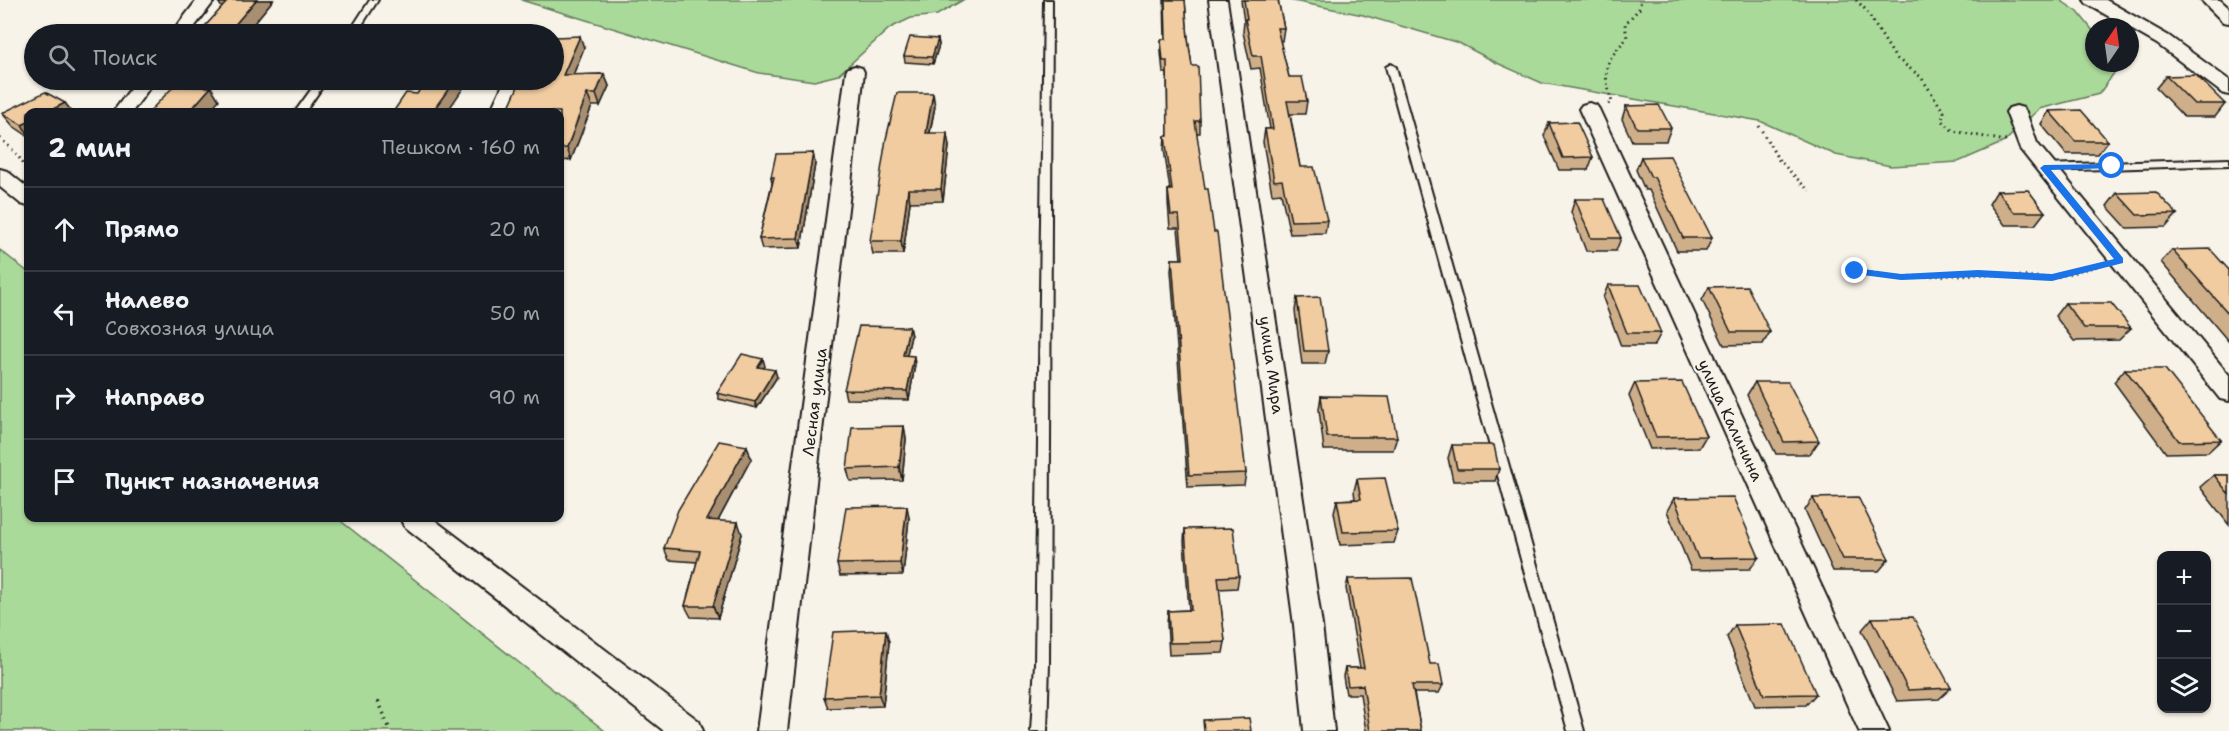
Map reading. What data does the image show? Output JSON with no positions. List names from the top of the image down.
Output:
{
  "streets": {
    "street": ["улица Мира", "Лесная улица", "улица Калинина"]
  },
  "north": "top",
  "page": {
    "search": "Поиск",
    "heading": ["2 мин", "Пешком · 160 m"],
    "list": [
      ["Прямо", "20 m"],
      ["Налево", "Совхозная улица", "50 m"],
      ["Направо", "90 m"],
      "Пункт назначения"
    ],
    "map_buttons": ["+", "−"]
  }
}
